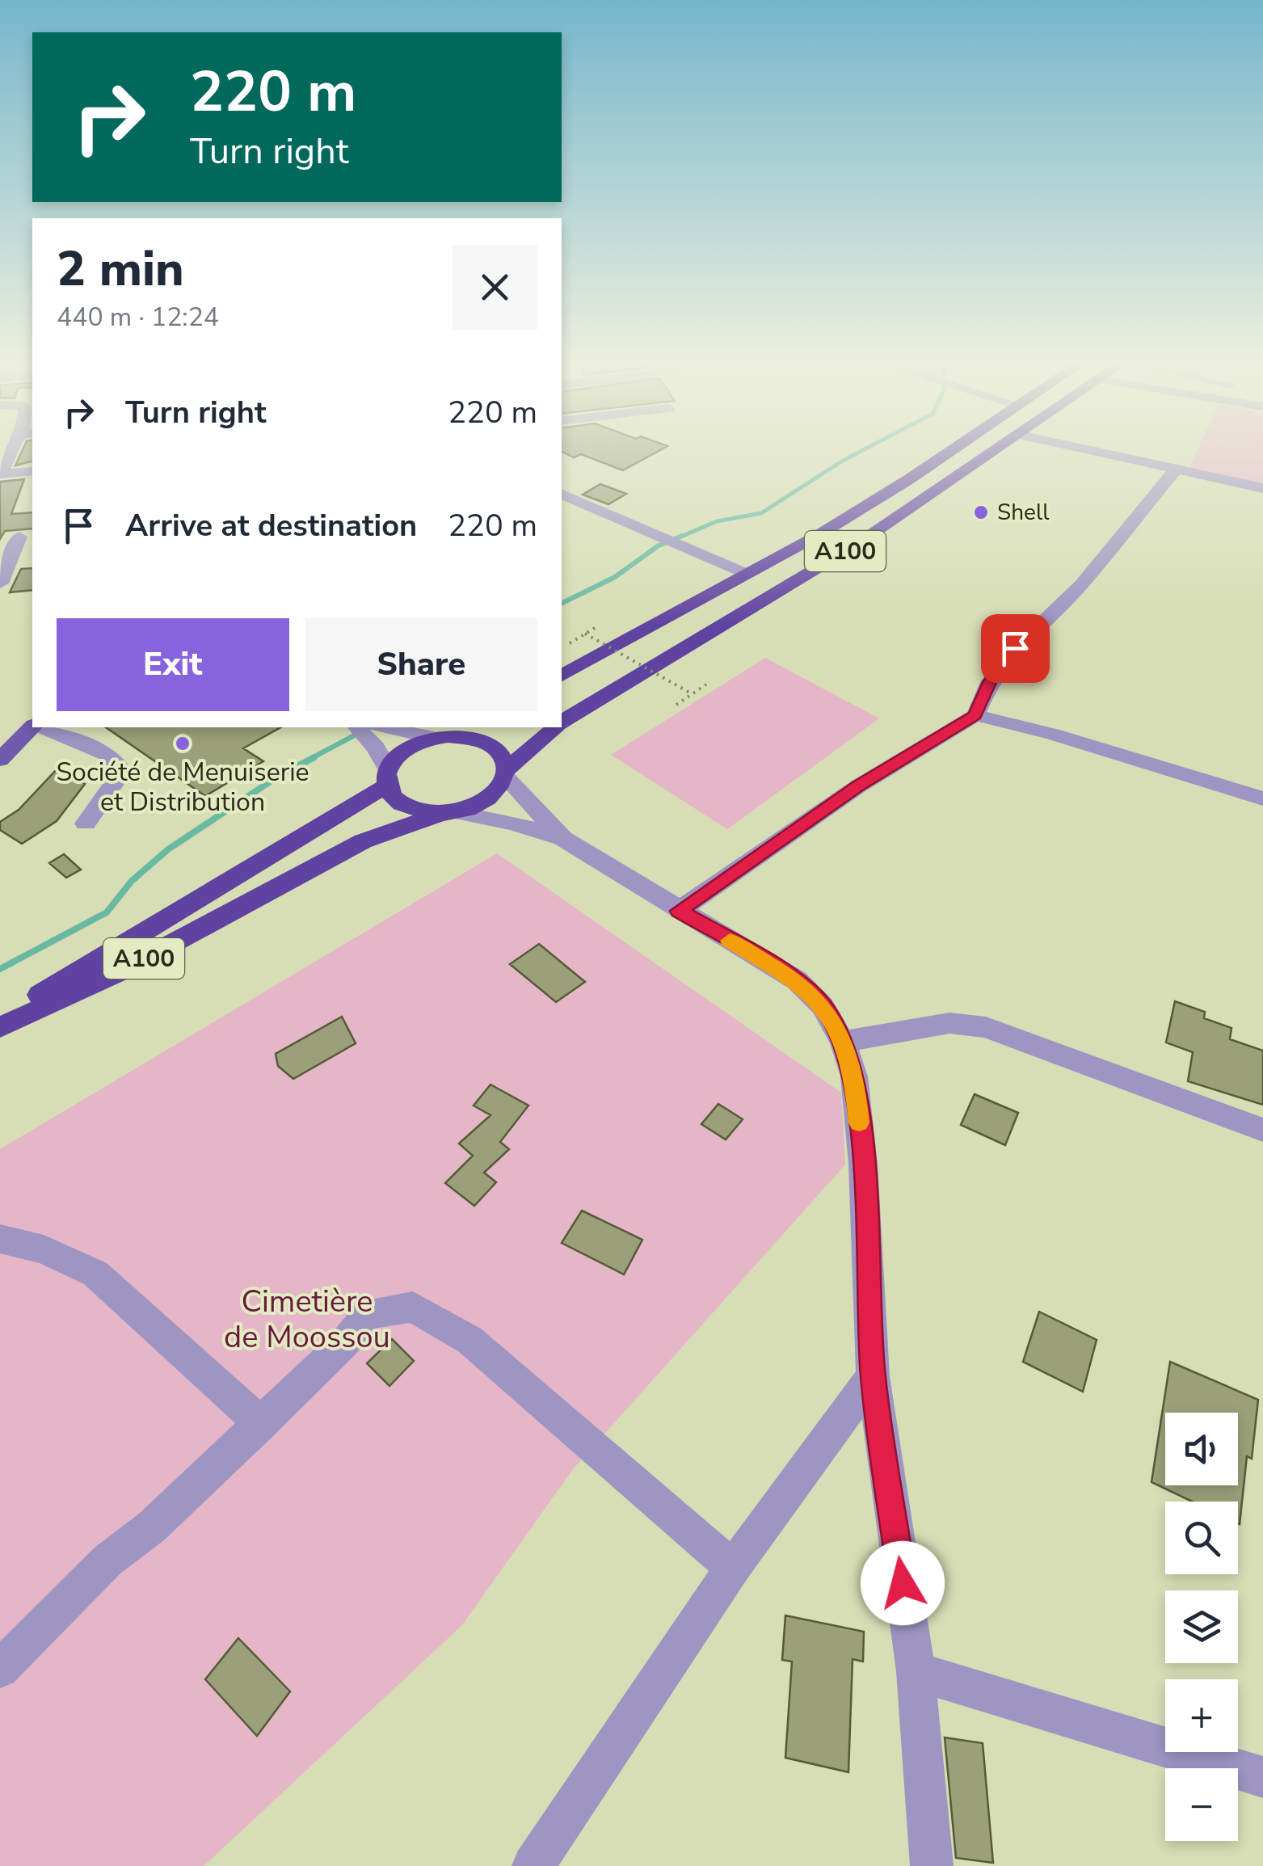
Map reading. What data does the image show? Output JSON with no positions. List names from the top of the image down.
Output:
{
  "streets": {
    "highway": ["A100"]
  },
  "parks": ["Cimetière de Moossou"],
  "places": ["Shell", "Société de Menuiserie et Distribution"],
  "page": {
    "turn": ["220 m", "Turn right"],
    "heading": ["2 min", "440 m · 12:24"],
    "list": [
      {
        "name": "Turn right",
        "value": "220 m"
      },
      {
        "name": "Arrive at destination",
        "value": "220 m"
      }
    ],
    "buttons": ["Exit", "Share"],
    "map_buttons": ["+", "−"]
  }
}
